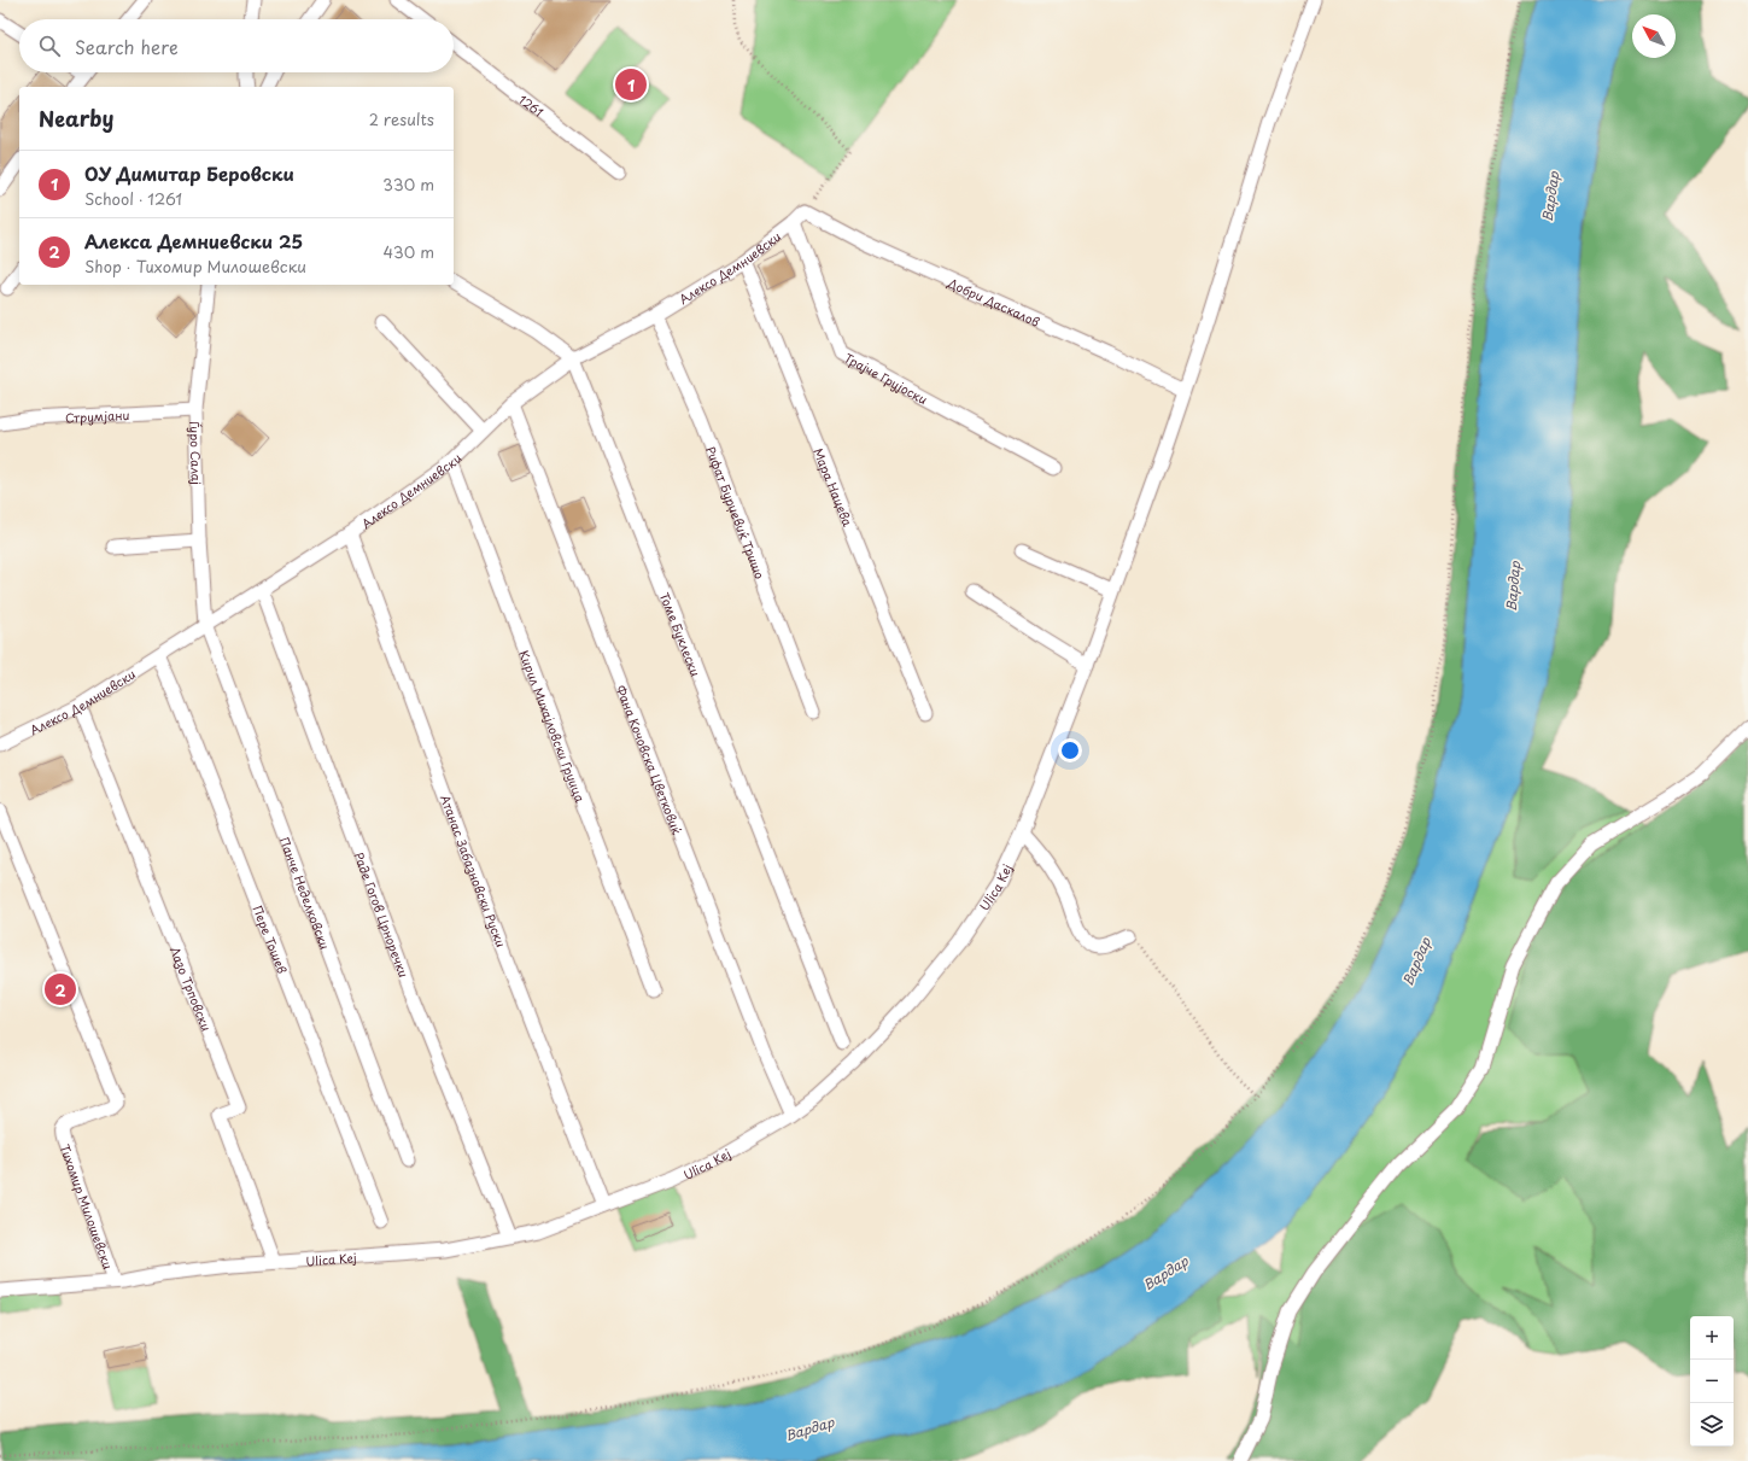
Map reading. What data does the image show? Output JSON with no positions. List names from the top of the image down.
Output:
{
  "streets": {
    "street": [
      "1261",
      "Алексо Демниевски",
      "Добри Даскалов",
      "Трајче Грујоски",
      "Струмјани",
      "Ѓуро Салај",
      "Мара Нацева",
      "Рифат Бурџевиќ Тришо",
      "Томе Буклески",
      "Кирил Михајловски Груица",
      "Фана Кочовска Цветковиќ",
      "Атанас Забазновски Руски",
      "Ulica Kej",
      "Панче Неделковски",
      "Раде Гогов Црноречки",
      "Пере Тошев",
      "Лазо Трповски",
      "Тихомир Милошевски"
    ]
  },
  "crossings": [
    ["Алексо Демниевски", "Добри Даскалов"],
    ["Алексо Демниевски", "Трајче Грујоски"],
    ["Алексо Демниевски", "Ѓуро Салај"],
    ["Алексо Демниевски", "Мара Нацева"],
    ["Алексо Демниевски", "Рифат Бурџевиќ Тришо"],
    ["Алексо Демниевски", "Томе Буклески"],
    ["Алексо Демниевски", "Кирил Михајловски Груица"],
    ["Алексо Демниевски", "Фана Кочовска Цветковиќ"],
    ["Алексо Демниевски", "Атанас Забазновски Руски"],
    ["Алексо Демниевски", "Панче Неделковски"],
    ["Алексо Демниевски", "Раде Гогов Црноречки"],
    ["Алексо Демниевски", "Пере Тошев"],
    ["Алексо Демниевски", "Лазо Трповски"],
    ["Добри Даскалов", "Ulica Kej"],
    ["Струмјани", "Ѓуро Салај"],
    ["Ѓуро Салај", "Панче Неделковски"],
    ["Фана Кочовска Цветковиќ", "Ulica Kej"],
    ["Атанас Забазновски Руски", "Ulica Kej"],
    ["Ulica Kej", "Раде Гогов Црноречки"],
    ["Ulica Kej", "Лазо Трповски"],
    ["Ulica Kej", "Тихомир Милошевски"]
  ],
  "water": ["Вардар"],
  "north": "top left",
  "page": {
    "search": "Search here",
    "pins": ["1", "2"],
    "heading": ["Nearby", "2 results"],
    "list": [
      {
        "mark": "1",
        "name": "ОУ Димитар Беровски",
        "note": "School · 1261",
        "value": "330 m"
      },
      {
        "mark": "2",
        "name": "Алекса Демниевски 25",
        "note": "Shop · Тихомир Милошевски",
        "value": "430 m"
      }
    ],
    "map_buttons": ["+", "−"]
  }
}
